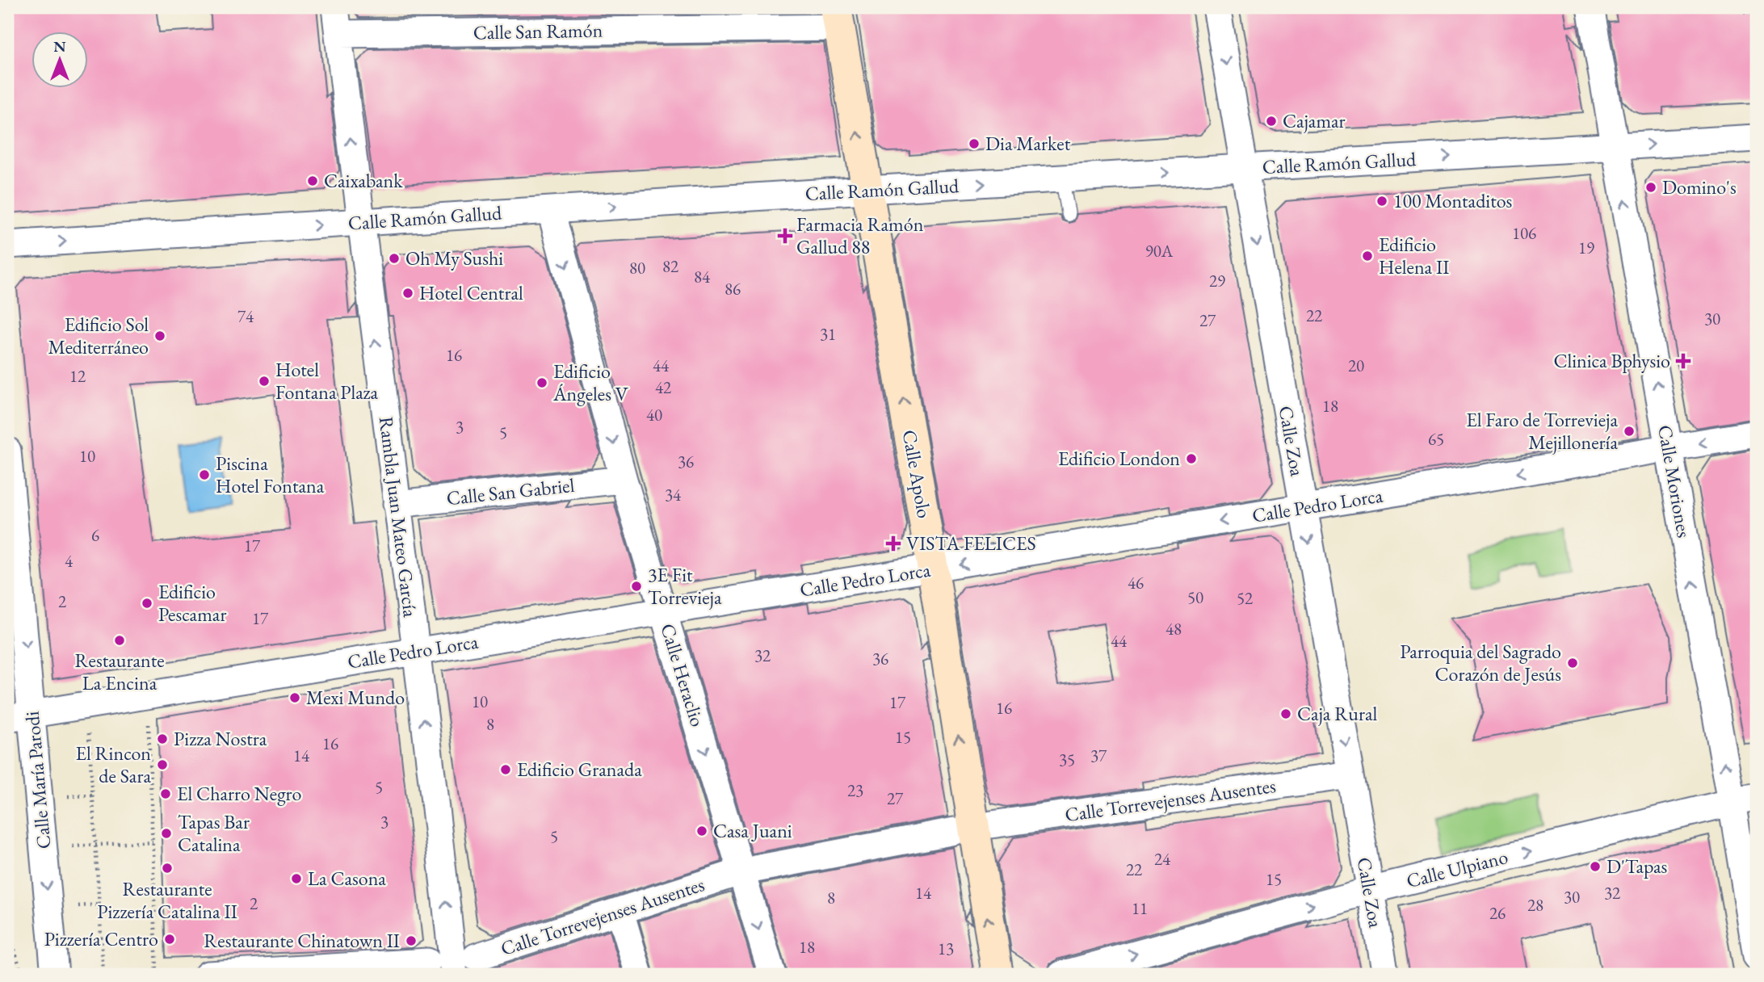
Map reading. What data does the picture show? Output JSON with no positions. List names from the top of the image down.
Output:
{
  "streets": {
    "street": [
      "Calle San Ramón",
      "Calle Ramón Gallud",
      "Calle Zoa",
      "Calle Apolo",
      "Calle Moriones",
      "Calle San Gabriel",
      "Calle Pedro Lorca",
      "Rambla Juan Mateo García",
      "Calle Heraclio",
      "Calle María Parodi",
      "Calle Torrevejenses Ausentes",
      "Calle Ulpiano"
    ]
  },
  "crossings": [
    ["Calle San Ramón", "Calle Apolo"],
    ["Calle San Ramón", "Rambla Juan Mateo García"],
    ["Calle Ramón Gallud", "Calle Zoa"],
    ["Calle Ramón Gallud", "Calle Apolo"],
    ["Calle Ramón Gallud", "Calle Moriones"],
    ["Calle Ramón Gallud", "Rambla Juan Mateo García"],
    ["Calle Ramón Gallud", "Calle Heraclio"],
    ["Calle Zoa", "Calle Pedro Lorca"],
    ["Calle Zoa", "Calle Torrevejenses Ausentes"],
    ["Calle Zoa", "Calle Ulpiano"],
    ["Calle Apolo", "Calle Pedro Lorca"],
    ["Calle Moriones", "Calle Pedro Lorca"],
    ["Calle Moriones", "Calle Ulpiano"],
    ["Calle San Gabriel", "Rambla Juan Mateo García"],
    ["Calle San Gabriel", "Calle Heraclio"],
    ["Calle Pedro Lorca", "Rambla Juan Mateo García"],
    ["Calle Pedro Lorca", "Calle Heraclio"],
    ["Calle Pedro Lorca", "Calle María Parodi"],
    ["Rambla Juan Mateo García", "Calle Torrevejenses Ausentes"]
  ],
  "one_way": [
    "Calle Ramón Gallud",
    "Calle Zoa",
    "Calle Apolo",
    "Calle Moriones",
    "Calle Pedro Lorca",
    "Rambla Juan Mateo García",
    "Calle Heraclio",
    "Calle María Parodi",
    "Calle Ulpiano"
  ],
  "places": {
    "other": [
      "Cajamar",
      "Dia Market",
      "Caixabank",
      "Domino's",
      "100 Montaditos",
      "Edificio Helena II",
      "Oh My Sushi",
      "Hotel Central",
      "Edificio Sol Mediterráneo",
      "Hotel Fontana Plaza",
      "Edificio Ángeles V",
      "El Faro de Torrevieja Mejillonería",
      "Edificio London",
      "Piscina Hotel Fontana",
      "3E Fit Torrevieja",
      "Edificio Pescamar",
      "Restaurante La Encina",
      "Parroquia del Sagrado Corazón de Jesús",
      "Mexi Mundo",
      "Caja Rural",
      "Pizza Nostra",
      "El Rincon de Sara",
      "Edificio Granada",
      "El Charro Negro",
      "Casa Juani",
      "Tapas Bar Catalina",
      "D'Tapas",
      "Restaurante Pizzería Catalina II",
      "La Casona",
      "Pizzería Centro",
      "Restaurante Chinatown II"
    ],
    "health": ["Farmacia Ramón Gallud 88", "Clinica Bphysio", "VISTA FELICES"]
  },
  "house_numbers": [
    "106",
    "19",
    "90A",
    "82",
    "80",
    "84",
    "29",
    "86",
    "22",
    "74",
    "30",
    "27",
    "31",
    "16",
    "44",
    "20",
    "12",
    "42",
    "18",
    "40",
    "3",
    "5",
    "65",
    "10",
    "36",
    "34",
    "6",
    "17",
    "4",
    "46",
    "50",
    "52",
    "2",
    "17",
    "48",
    "44",
    "32",
    "36",
    "10",
    "17",
    "16",
    "8",
    "15",
    "16",
    "14",
    "37",
    "35",
    "5",
    "23",
    "27",
    "3",
    "5",
    "24",
    "22",
    "15",
    "14",
    "32",
    "30",
    "8",
    "2",
    "28",
    "11",
    "26",
    "18",
    "13"
  ],
  "north": "top"
}
